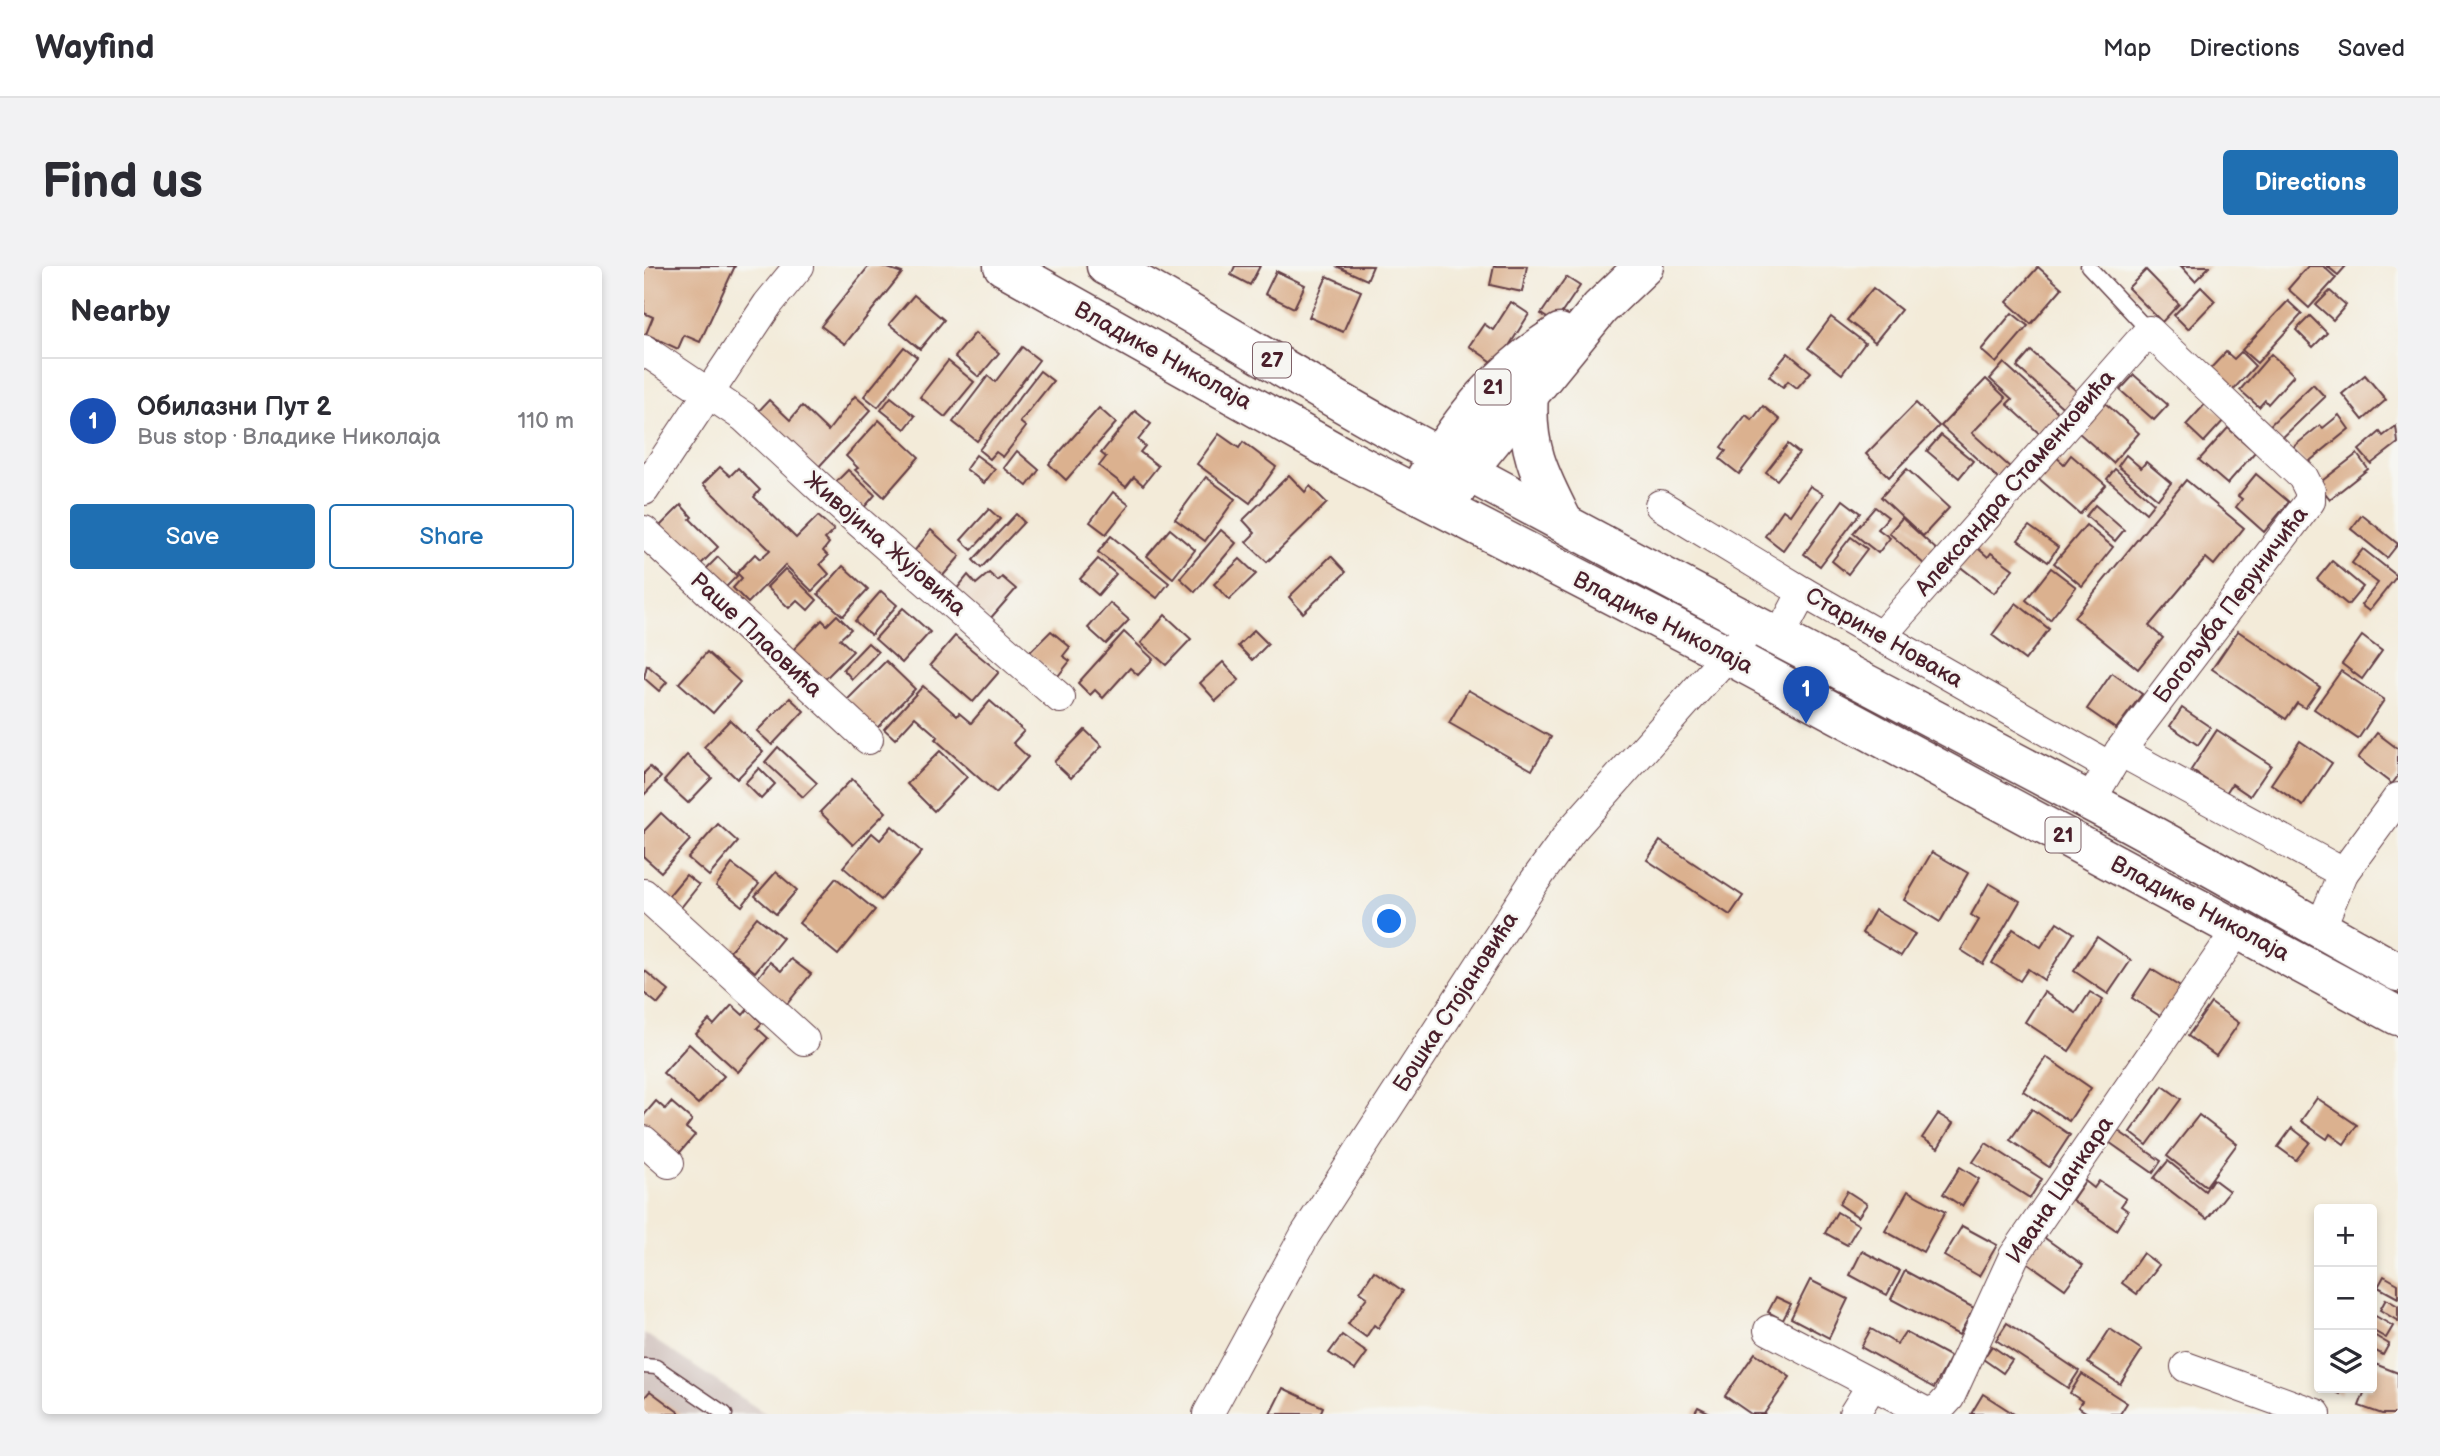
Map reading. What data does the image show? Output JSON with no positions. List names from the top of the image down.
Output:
{
  "streets": {
    "main road": ["Владике Николаја", "27", "21"],
    "street": [
      "Александра Стаменковића",
      "Живојина Жујовића",
      "Богољуба Перуничића",
      "Раше Плаовића",
      "Старине Новака",
      "Бошка Стојановића",
      "Ивана Цанкара"
    ]
  },
  "crossings": [
    ["Владике Николаја", "21"],
    ["Владике Николаја", "Богољуба Перуничића"],
    ["Владике Николаја", "Бошка Стојановића"],
    ["Владике Николаја", "Ивана Цанкара"],
    ["Александра Стаменковића", "Богољуба Перуничића"],
    ["Александра Стаменковића", "Старине Новака"],
    ["Богољуба Перуничића", "Старине Новака"],
    ["Старине Новака", "Бошка Стојановића"]
  ],
  "page": {
    "header": "Wayfind",
    "nav": ["Map", "Directions", "Saved"],
    "buttons": [
      "Directions",
      ["Save", "Share"]
    ],
    "title": "Find us",
    "heading": "Nearby",
    "list": [
      {
        "mark": "1",
        "name": "Обилазни Пут 2",
        "note": "Bus stop · Владике Николаја",
        "value": "110 m"
      }
    ],
    "pins": "1",
    "map_buttons": ["+", "−"]
  }
}
